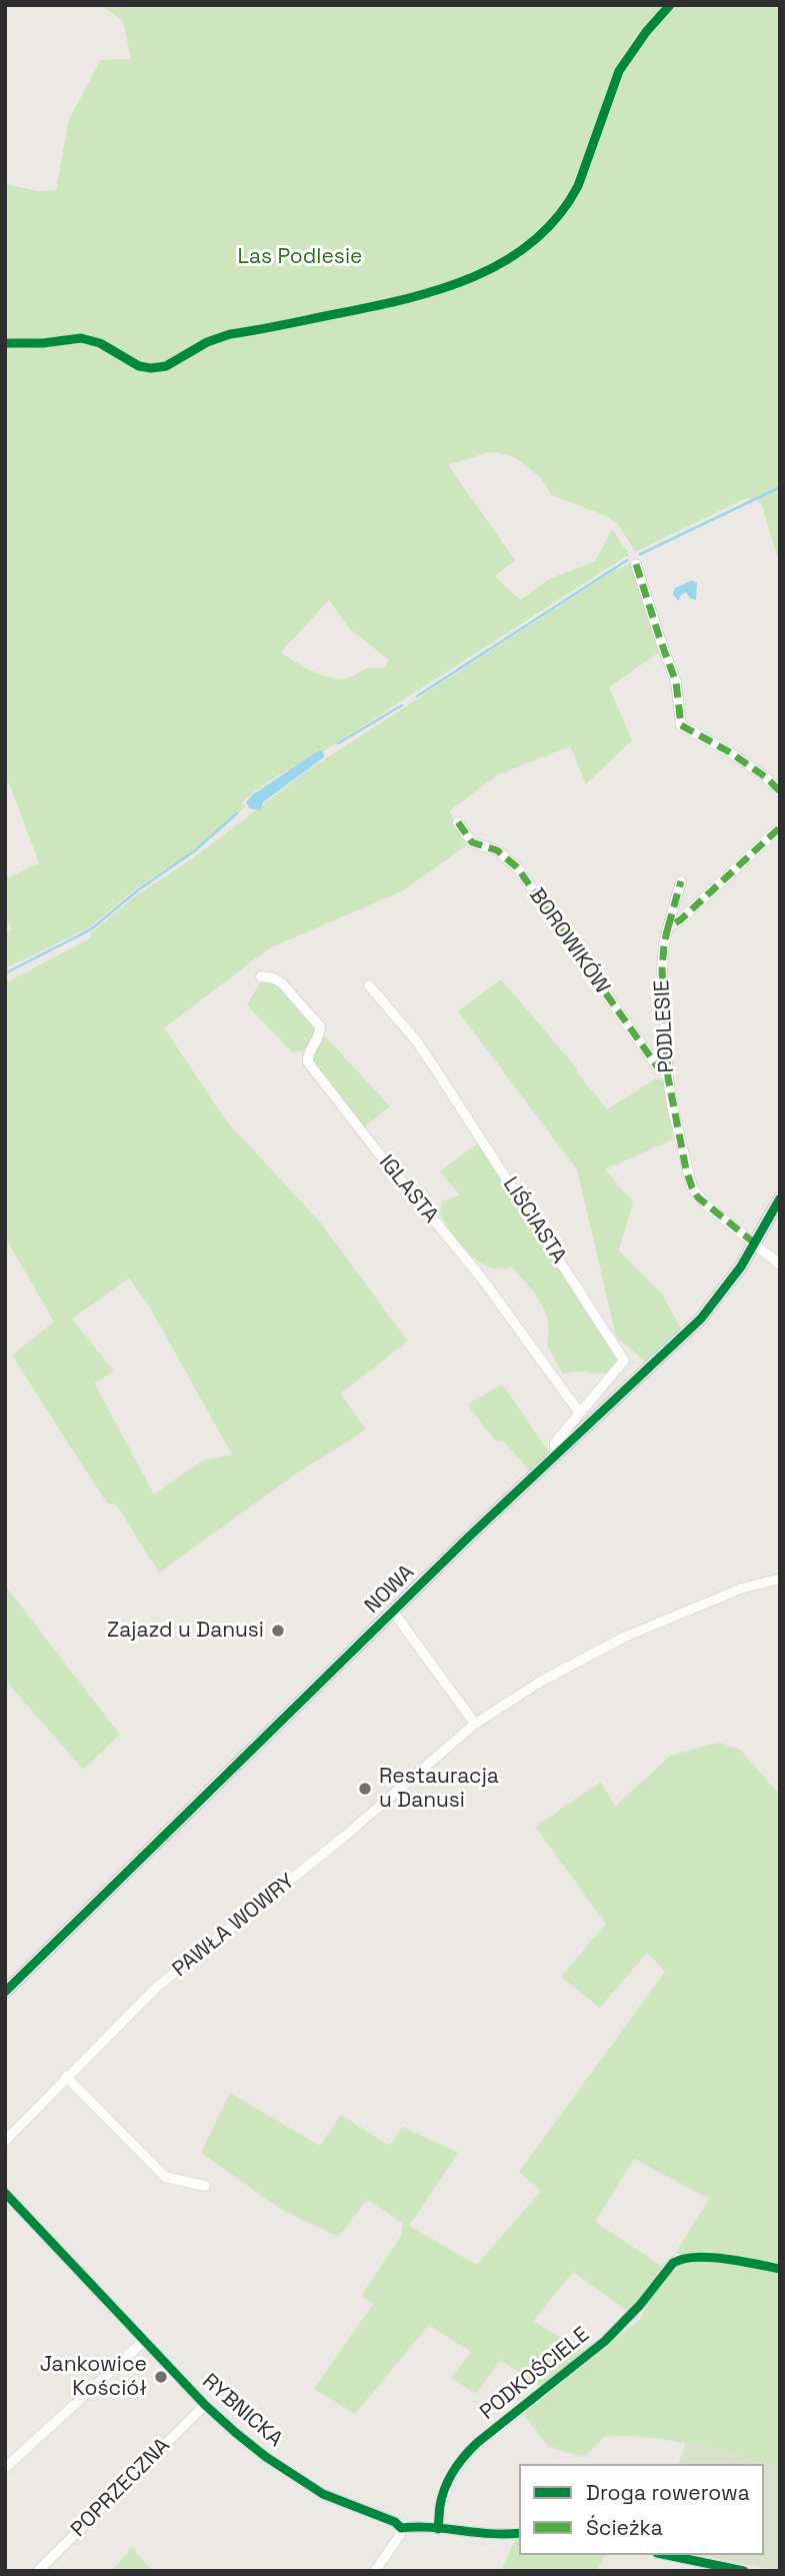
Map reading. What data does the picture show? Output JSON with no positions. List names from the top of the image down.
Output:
{
  "streets": {
    "street": [
      "BOROWIKÓW",
      "PODLESIE",
      "IGLASTA",
      "LIŚCIASTA",
      "NOWA",
      "PAWŁA WOWRY",
      "PODKOŚCIELE",
      "RYBNICKA",
      "POPRZECZNA"
    ]
  },
  "crossings": [
    ["BOROWIKÓW", "PODLESIE"],
    ["PODLESIE", "NOWA"],
    ["IGLASTA", "LIŚCIASTA"],
    ["LIŚCIASTA", "NOWA"],
    ["PODKOŚCIELE", "RYBNICKA"],
    ["RYBNICKA", "POPRZECZNA"]
  ],
  "parks": ["Las Podlesie"],
  "places": ["Zajazd u Danusi", "Restauracja u Danusi", "Jankowice Kościół"],
  "legend": ["Droga rowerowa", "Ścieżka"]
}
